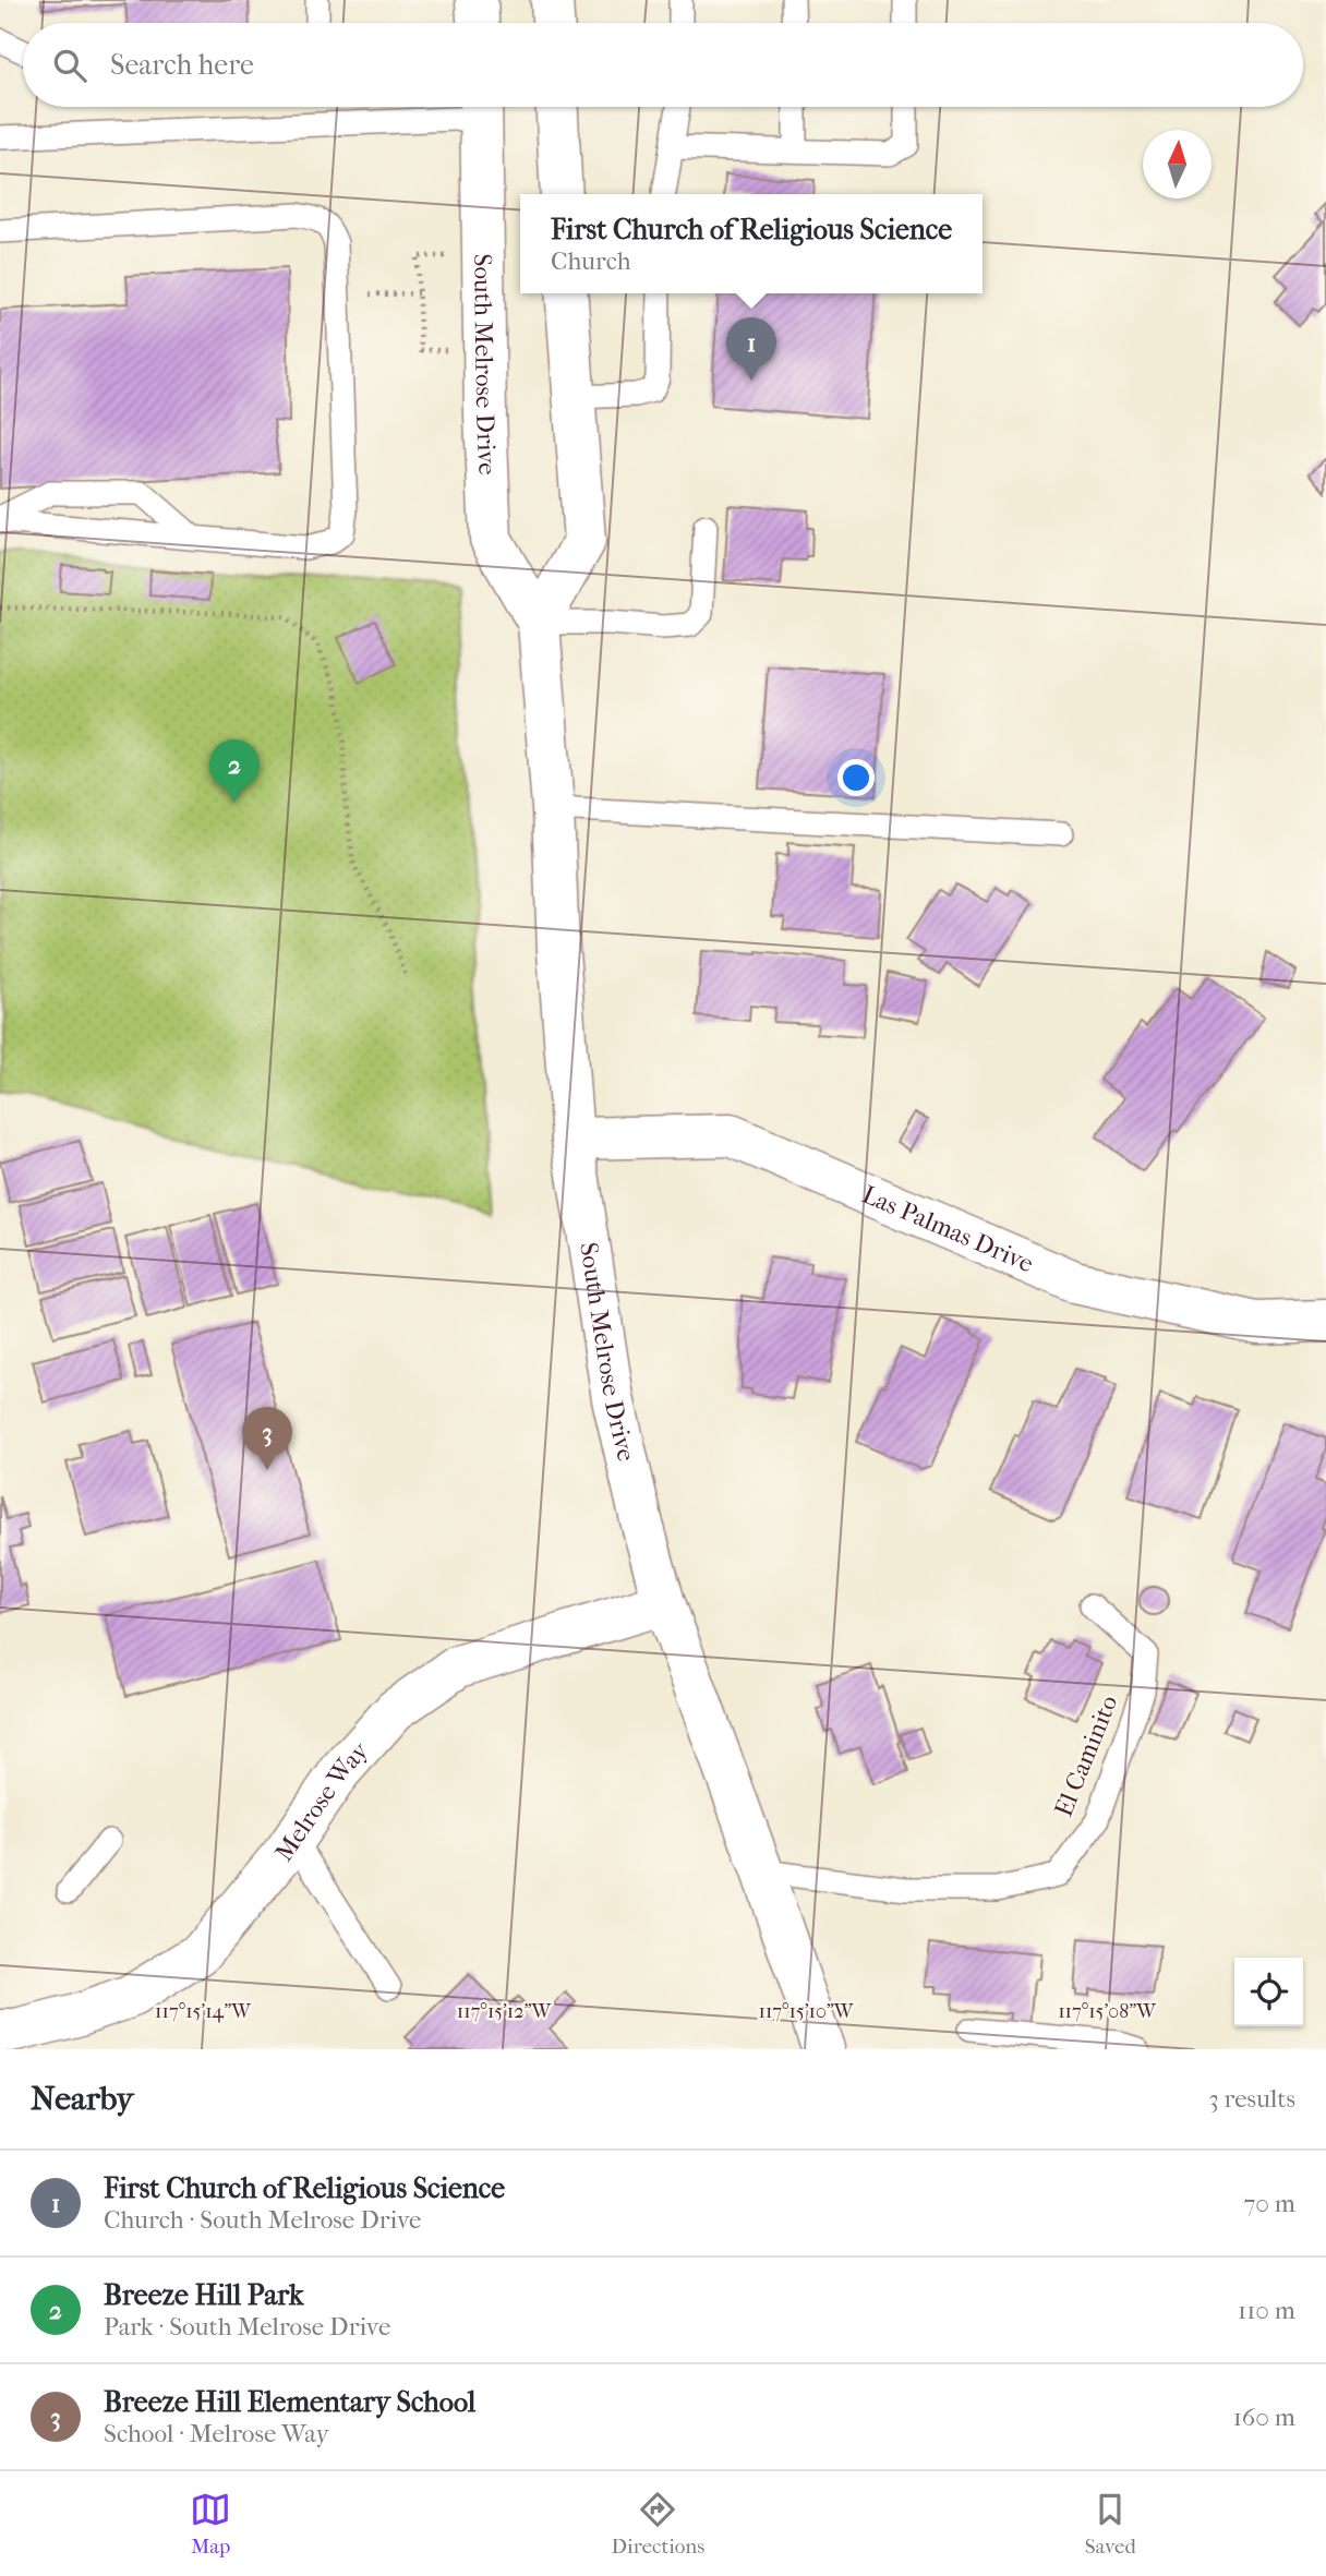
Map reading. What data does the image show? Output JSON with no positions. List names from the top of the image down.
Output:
{
  "streets": {
    "main road": ["South Melrose Drive", "Las Palmas Drive", "Melrose Way"],
    "lane": ["El Caminito"]
  },
  "crossings": [
    ["South Melrose Drive", "Las Palmas Drive"],
    ["South Melrose Drive", "El Caminito"],
    ["South Melrose Drive", "Melrose Way"]
  ],
  "north": "top",
  "page": {
    "search": "Search here",
    "popup": ["First Church of Religious Science", "Church"],
    "pins": ["1", "2", "3"],
    "heading": ["Nearby", "3 results"],
    "list": [
      {
        "mark": "1",
        "name": "First Church of Religious Science",
        "note": "Church · South Melrose Drive",
        "value": "70 m"
      },
      {
        "mark": "2",
        "name": "Breeze Hill Park",
        "note": "Park · South Melrose Drive",
        "value": "110 m"
      },
      {
        "mark": "3",
        "name": "Breeze Hill Elementary School",
        "note": "School · Melrose Way",
        "value": "160 m"
      }
    ],
    "nav": ["Map", "Directions", "Saved"]
  },
  "coordinates": [
    "117°15'14\"W",
    "117°15'12\"W",
    "117°15'10\"W",
    "117°15'08\"W"
  ]
}
